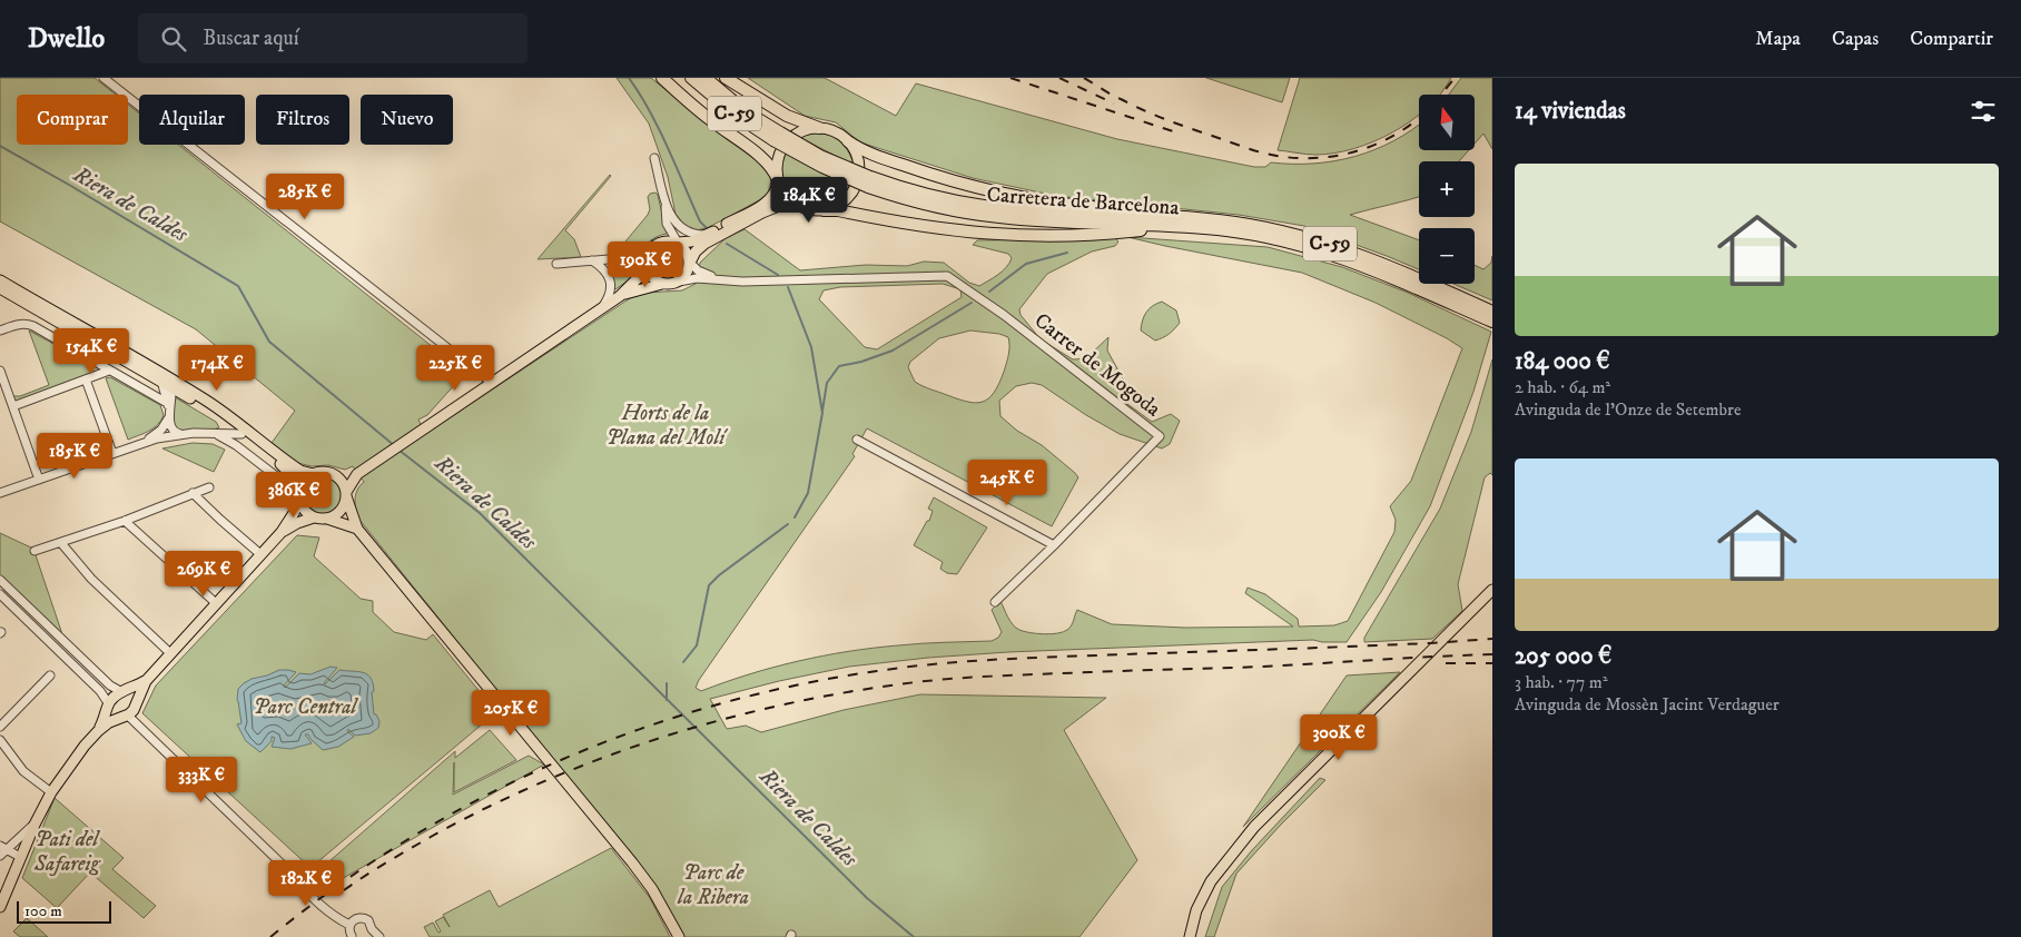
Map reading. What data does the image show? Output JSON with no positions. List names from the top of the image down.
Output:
{
  "streets": {
    "highway": ["C-59", "Carretera de Barcelona"],
    "street": ["Carrer de Mogoda"]
  },
  "water": ["Riera de Caldes"],
  "parks": [
    "Horts de la Plana del Molí",
    "Parc Central",
    "Pati del Safareig",
    "Parc de la Ribera"
  ],
  "scale_bar": "100 m",
  "north": "top",
  "page": {
    "header": "Dwello",
    "search": "Buscar aquí",
    "nav": ["Mapa", "Capas", "Compartir"],
    "heading": "14 viviendas",
    "map_buttons": ["+", "−"],
    "chip": [
      "Comprar",
      "Alquilar",
      "Filtros",
      "Nuevo"
    ],
    "list": [
      {
        "name": "184 000 €",
        "note": "2 hab. · 64 m² · Avinguda de l'Onze de Setembre"
      },
      {
        "name": "205 000 €",
        "note": "3 hab. · 77 m² · Avinguda de Mossèn Jacint Verdaguer"
      }
    ],
    "price": [
      "285K €",
      "184K €",
      "190K €",
      "154K €",
      "174K €",
      "225K €",
      "185K €",
      "245K €",
      "386K €",
      "269K €",
      "205K €",
      "300K €",
      "333K €",
      "182K €"
    ],
    "scale": "100 m"
  }
}
